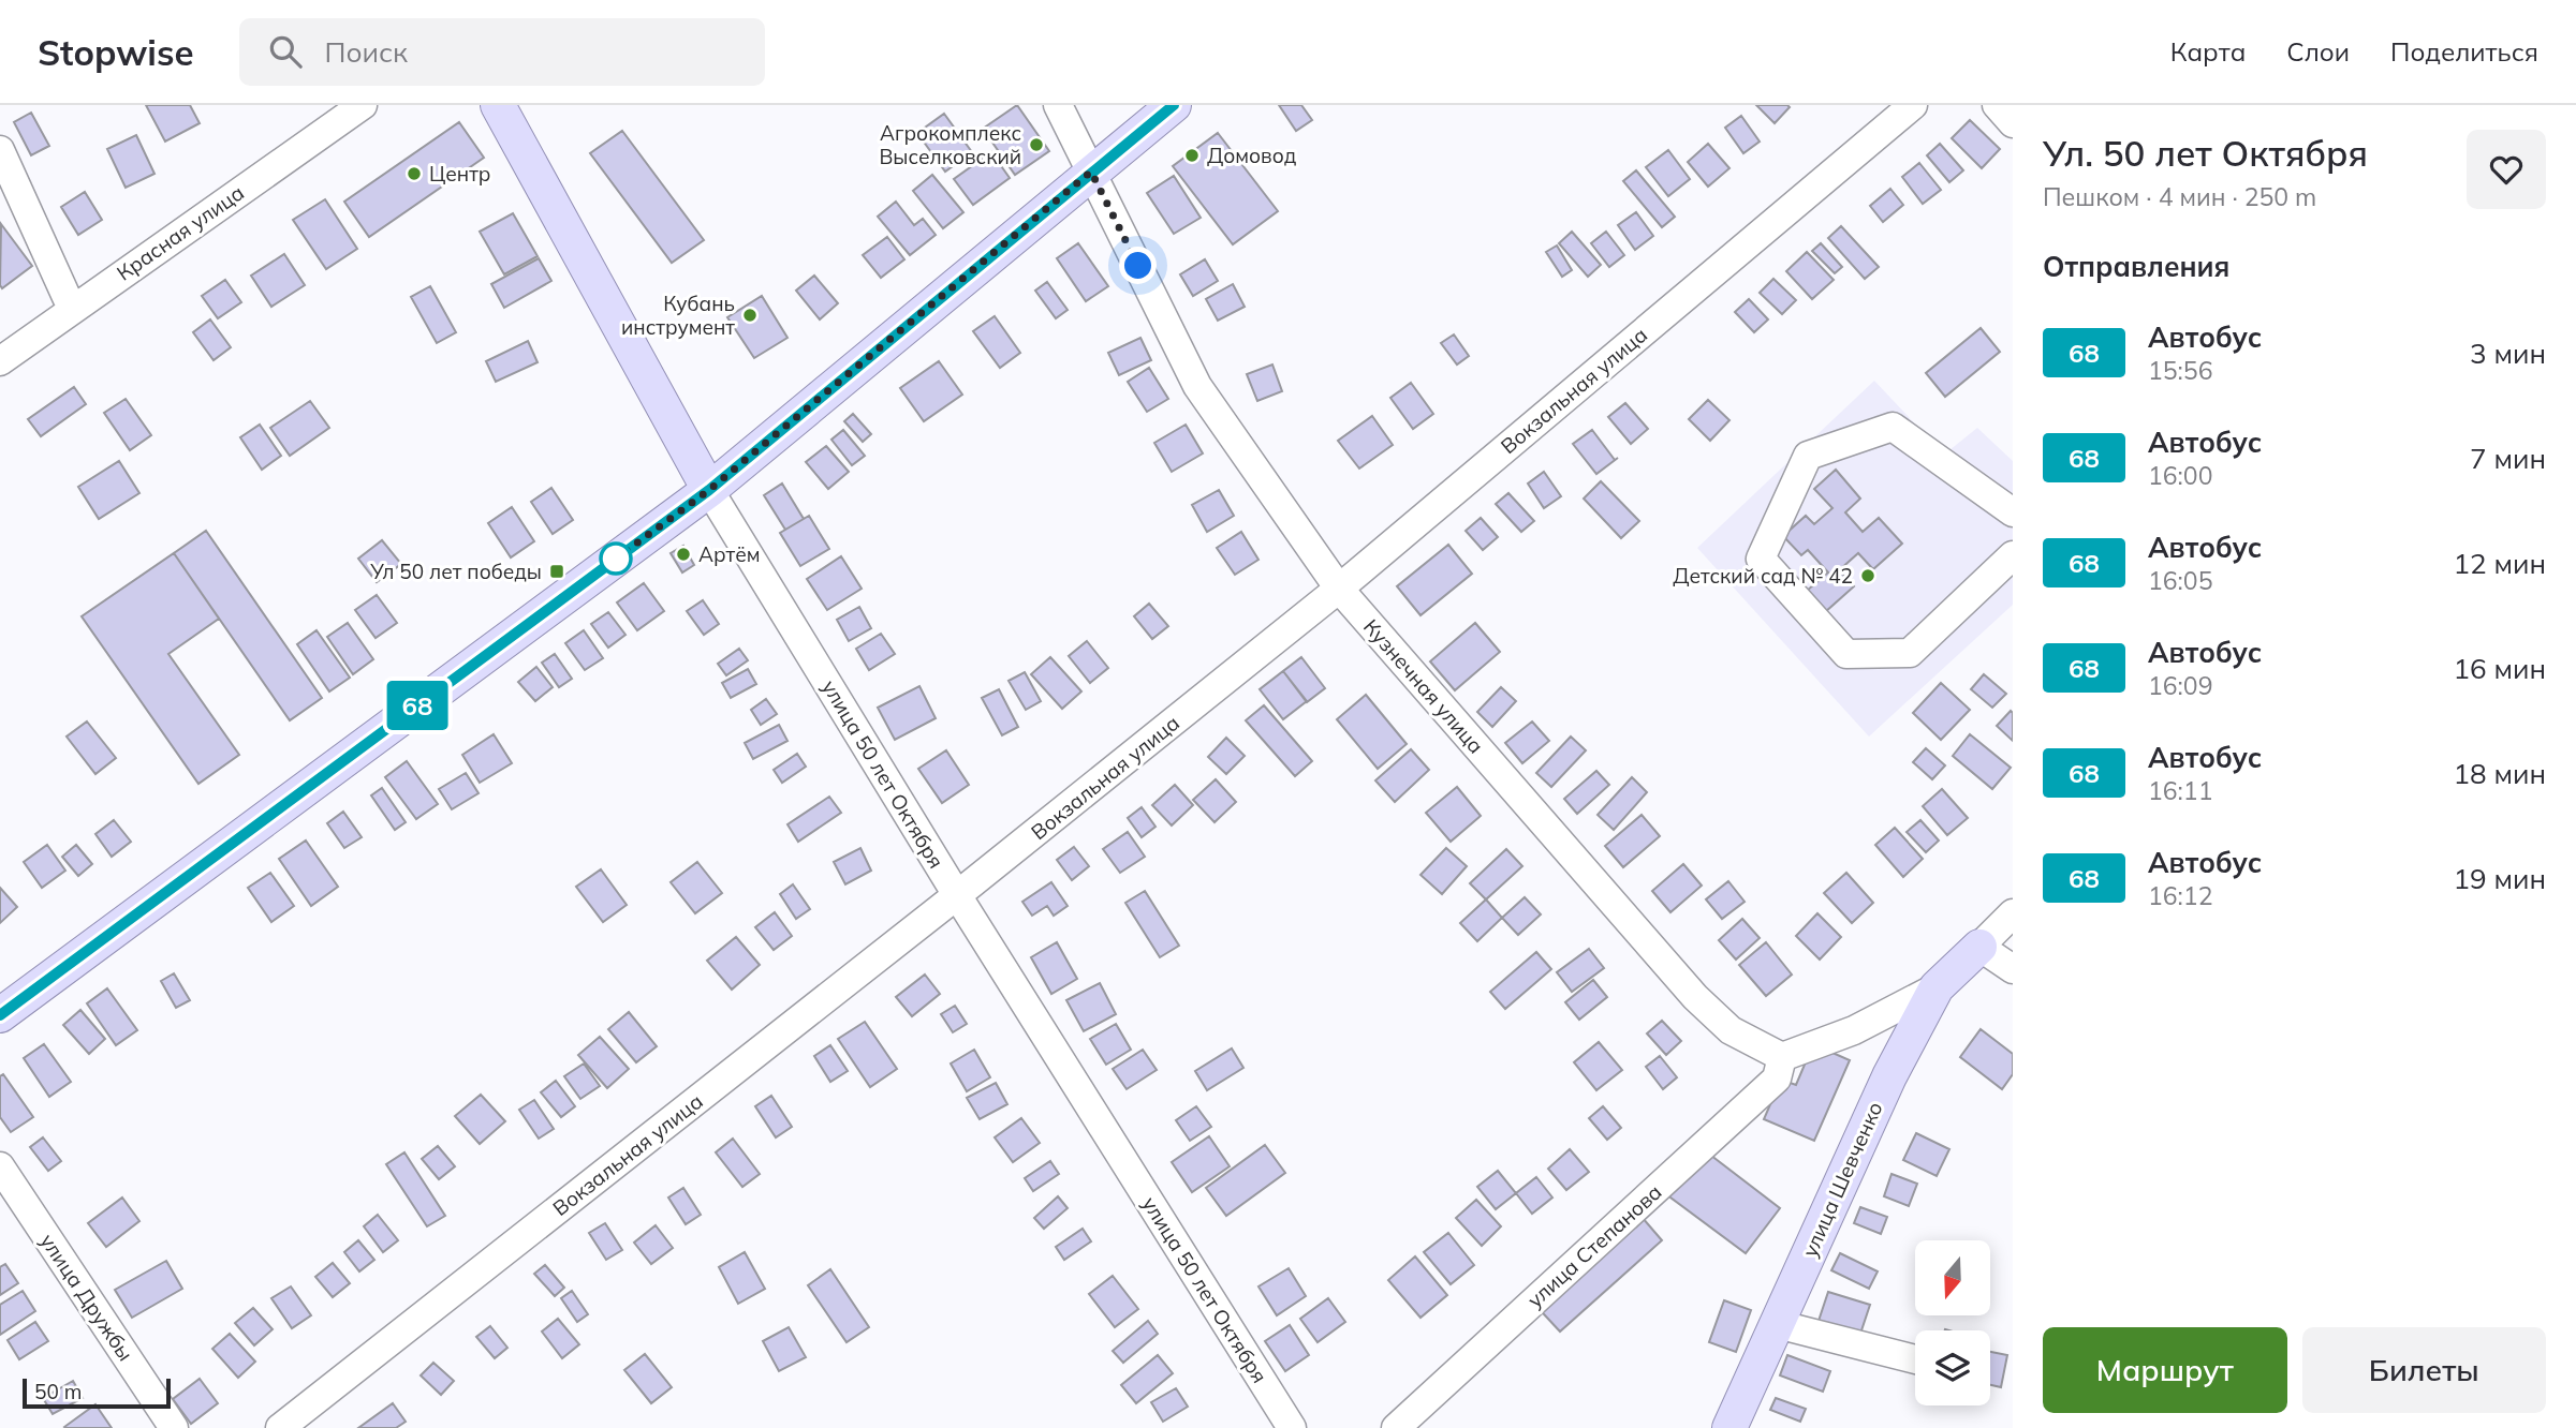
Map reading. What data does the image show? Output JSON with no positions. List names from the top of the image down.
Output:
{
  "streets": {
    "main road": ["улица 50 лет Октября", "улица Шевченко"],
    "street": [
      "Красная улица",
      "Вокзальная улица",
      "Кузнечная улица",
      "улица Степанова",
      "улица Дружбы"
    ]
  },
  "crossings": [
    ["Вокзальная улица", "Кузнечная улица"],
    ["Вокзальная улица", "улица 50 лет Октября"],
    ["Кузнечная улица", "улица Степанова"]
  ],
  "places": {
    "other": [
      "Агрокомплекс Выселковский",
      "Домовод",
      "Центр",
      "Кубань инструмент",
      "Артём",
      "Детский сад № 42"
    ],
    "transit": ["Ул 50 лет победы"]
  },
  "lines": ["bus line 68"],
  "scale_bar": "50 m",
  "north": "bottom",
  "page": {
    "header": "Stopwise",
    "search": "Поиск",
    "nav": ["Карта", "Слои", "Поделиться"],
    "on_map": "68",
    "heading": [
      ["Ул. 50 лет Октября", "Пешком · 4 мин · 250 m"],
      "Отправления"
    ],
    "list": [
      {
        "mark": "68",
        "name": "Автобус",
        "note": "15:56",
        "value": "3 мин"
      },
      {
        "mark": "68",
        "name": "Автобус",
        "note": "16:00",
        "value": "7 мин"
      },
      {
        "mark": "68",
        "name": "Автобус",
        "note": "16:05",
        "value": "12 мин"
      },
      {
        "mark": "68",
        "name": "Автобус",
        "note": "16:09",
        "value": "16 мин"
      },
      {
        "mark": "68",
        "name": "Автобус",
        "note": "16:11",
        "value": "18 мин"
      },
      {
        "mark": "68",
        "name": "Автобус",
        "note": "16:12",
        "value": "19 мин"
      }
    ],
    "buttons": ["Маршрут", "Билеты"],
    "scale": "50 m"
  }
}
